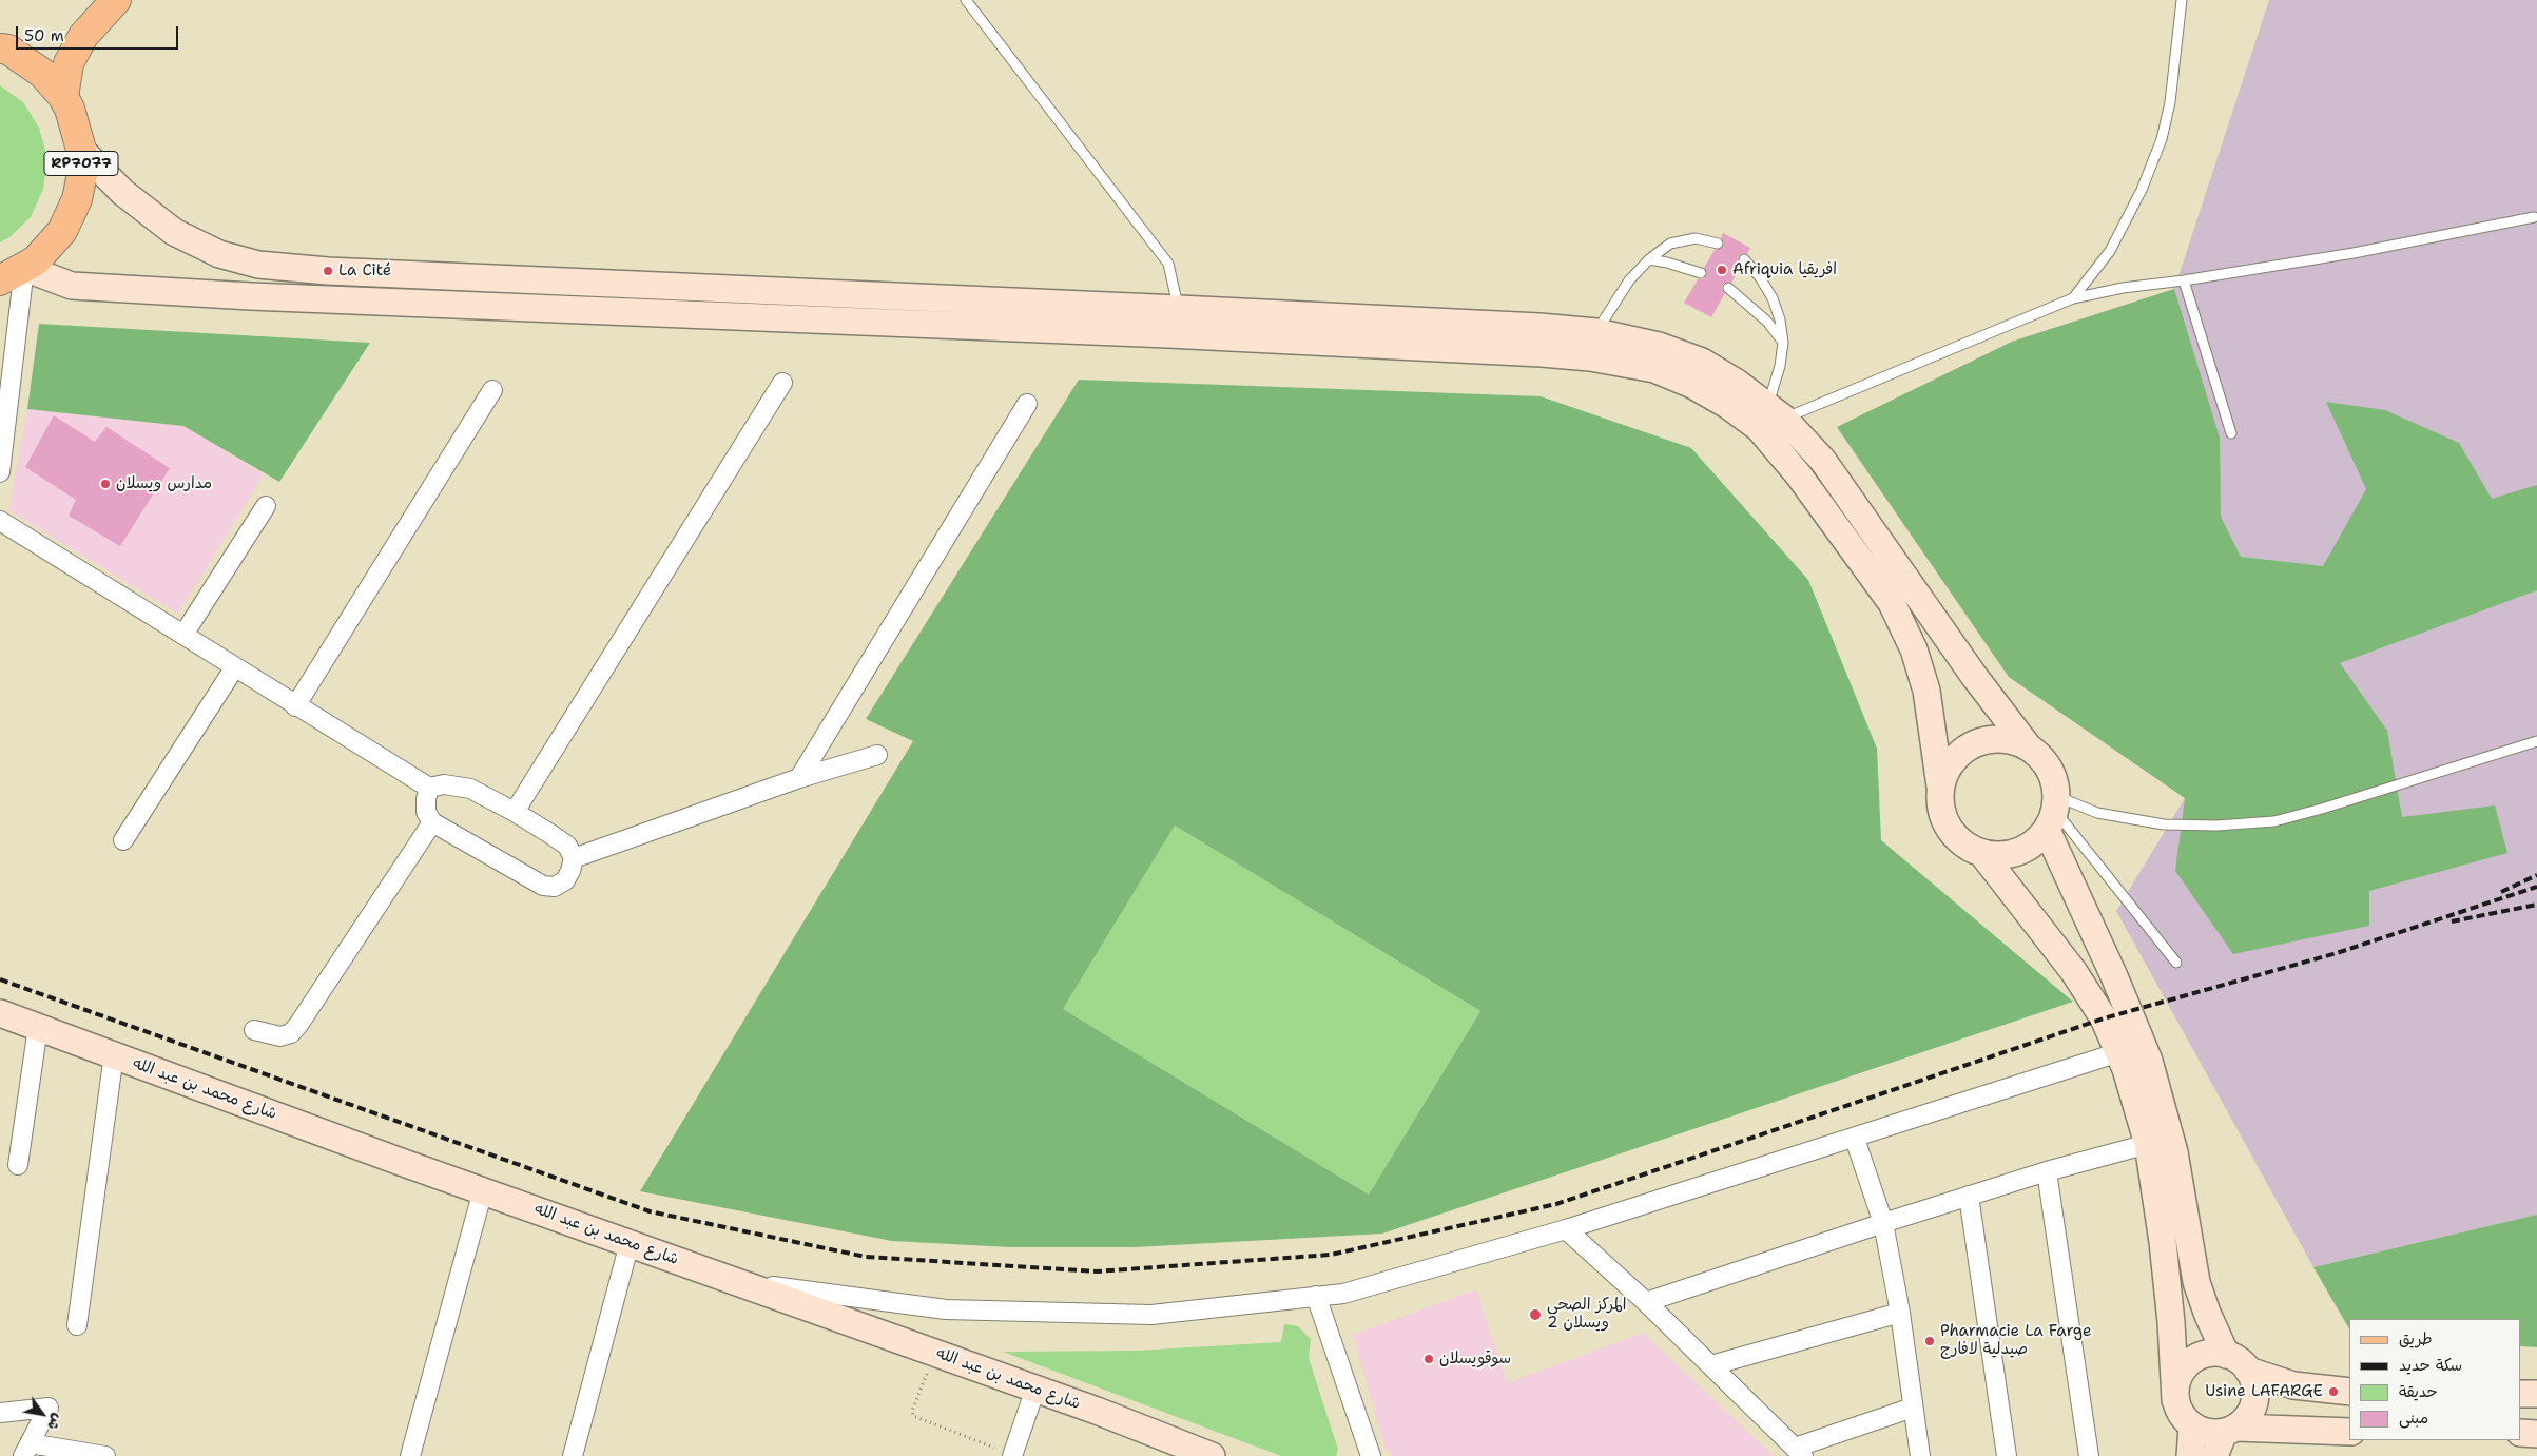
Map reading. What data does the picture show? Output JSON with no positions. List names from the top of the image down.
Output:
{
  "streets": {
    "main road": ["RP7077"],
    "street": ["شارع محمد بن عبد الله"]
  },
  "places": [
    "Afriquia افريقيا",
    "La Cité",
    "مدارس ويسلان",
    "المركز الصحي ويسلان 2",
    "Pharmacie La Farge صيدلية لافارج",
    "سوقويسلان",
    "Usine LAFARGE"
  ],
  "legend": [
    "طريق",
    "سكة حديد",
    "حديقة",
    "مبنى"
  ],
  "scale_bar": "50 m",
  "north": "bottom right"
}
